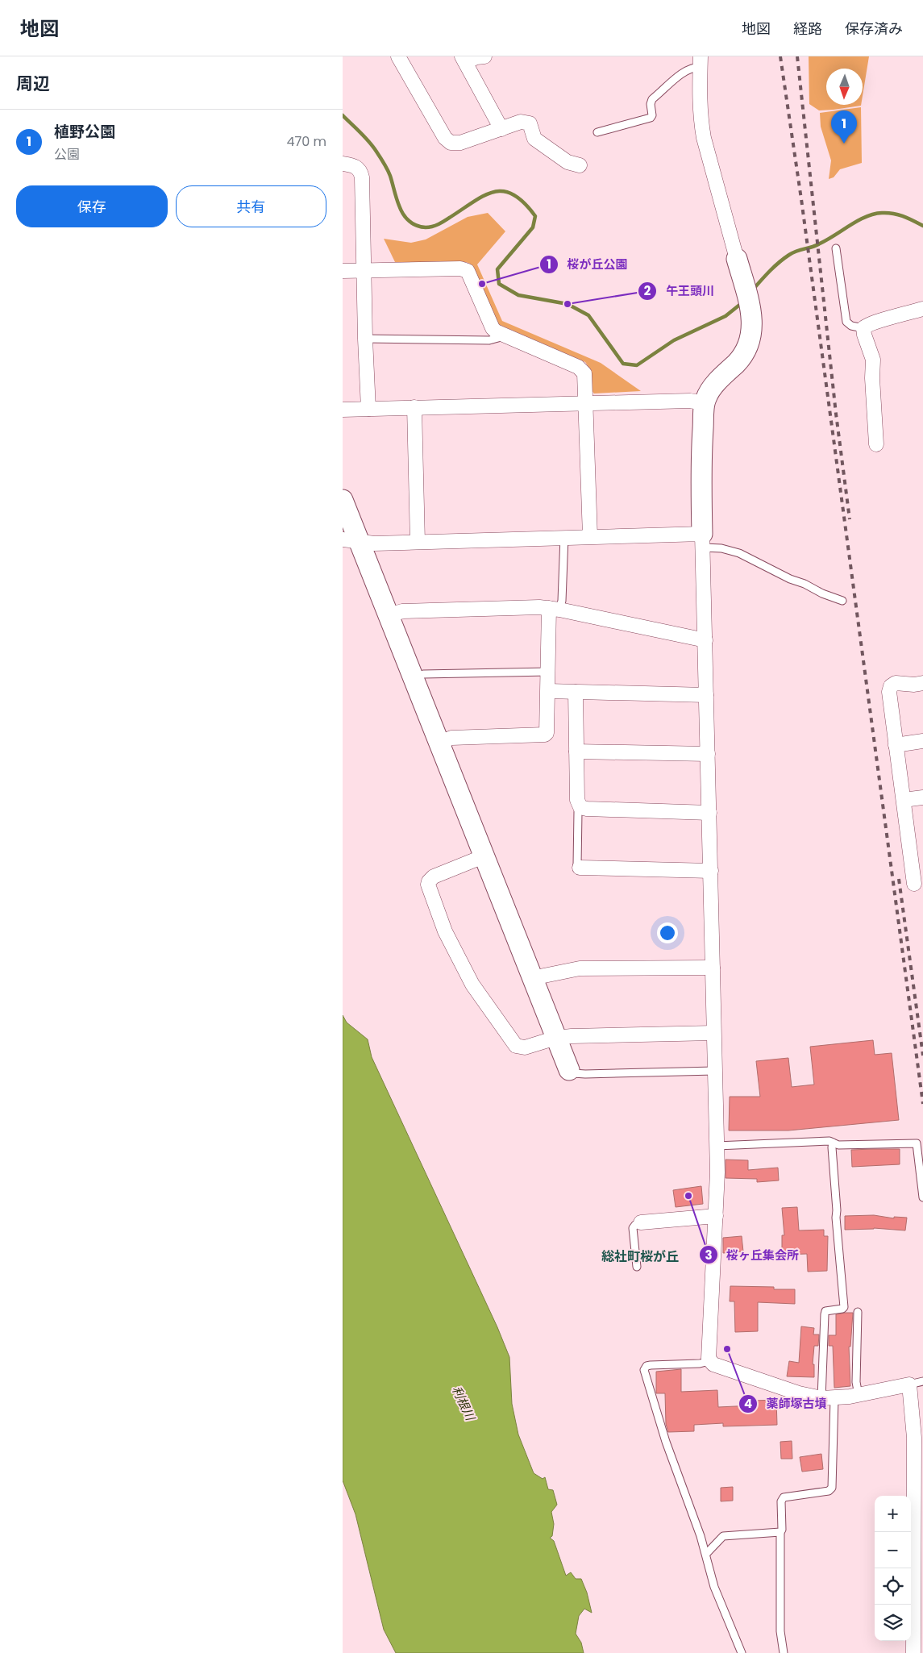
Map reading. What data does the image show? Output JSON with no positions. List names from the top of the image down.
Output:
{
  "districts": ["総社町桜が丘"],
  "water": ["利根川"],
  "places": [
    "桜が丘公園",
    "午王頭川",
    "桜ヶ丘集会所",
    "薬師塚古墳"
  ],
  "north": "bottom",
  "page": {
    "header": "地図",
    "nav": ["地図", "経路", "保存済み"],
    "heading": "周辺",
    "list": [
      {
        "mark": "1",
        "name": "植野公園",
        "note": "公園",
        "value": "470 m"
      }
    ],
    "pins": "1",
    "buttons": ["保存", "共有"],
    "map_buttons": ["+", "−"]
  }
}
